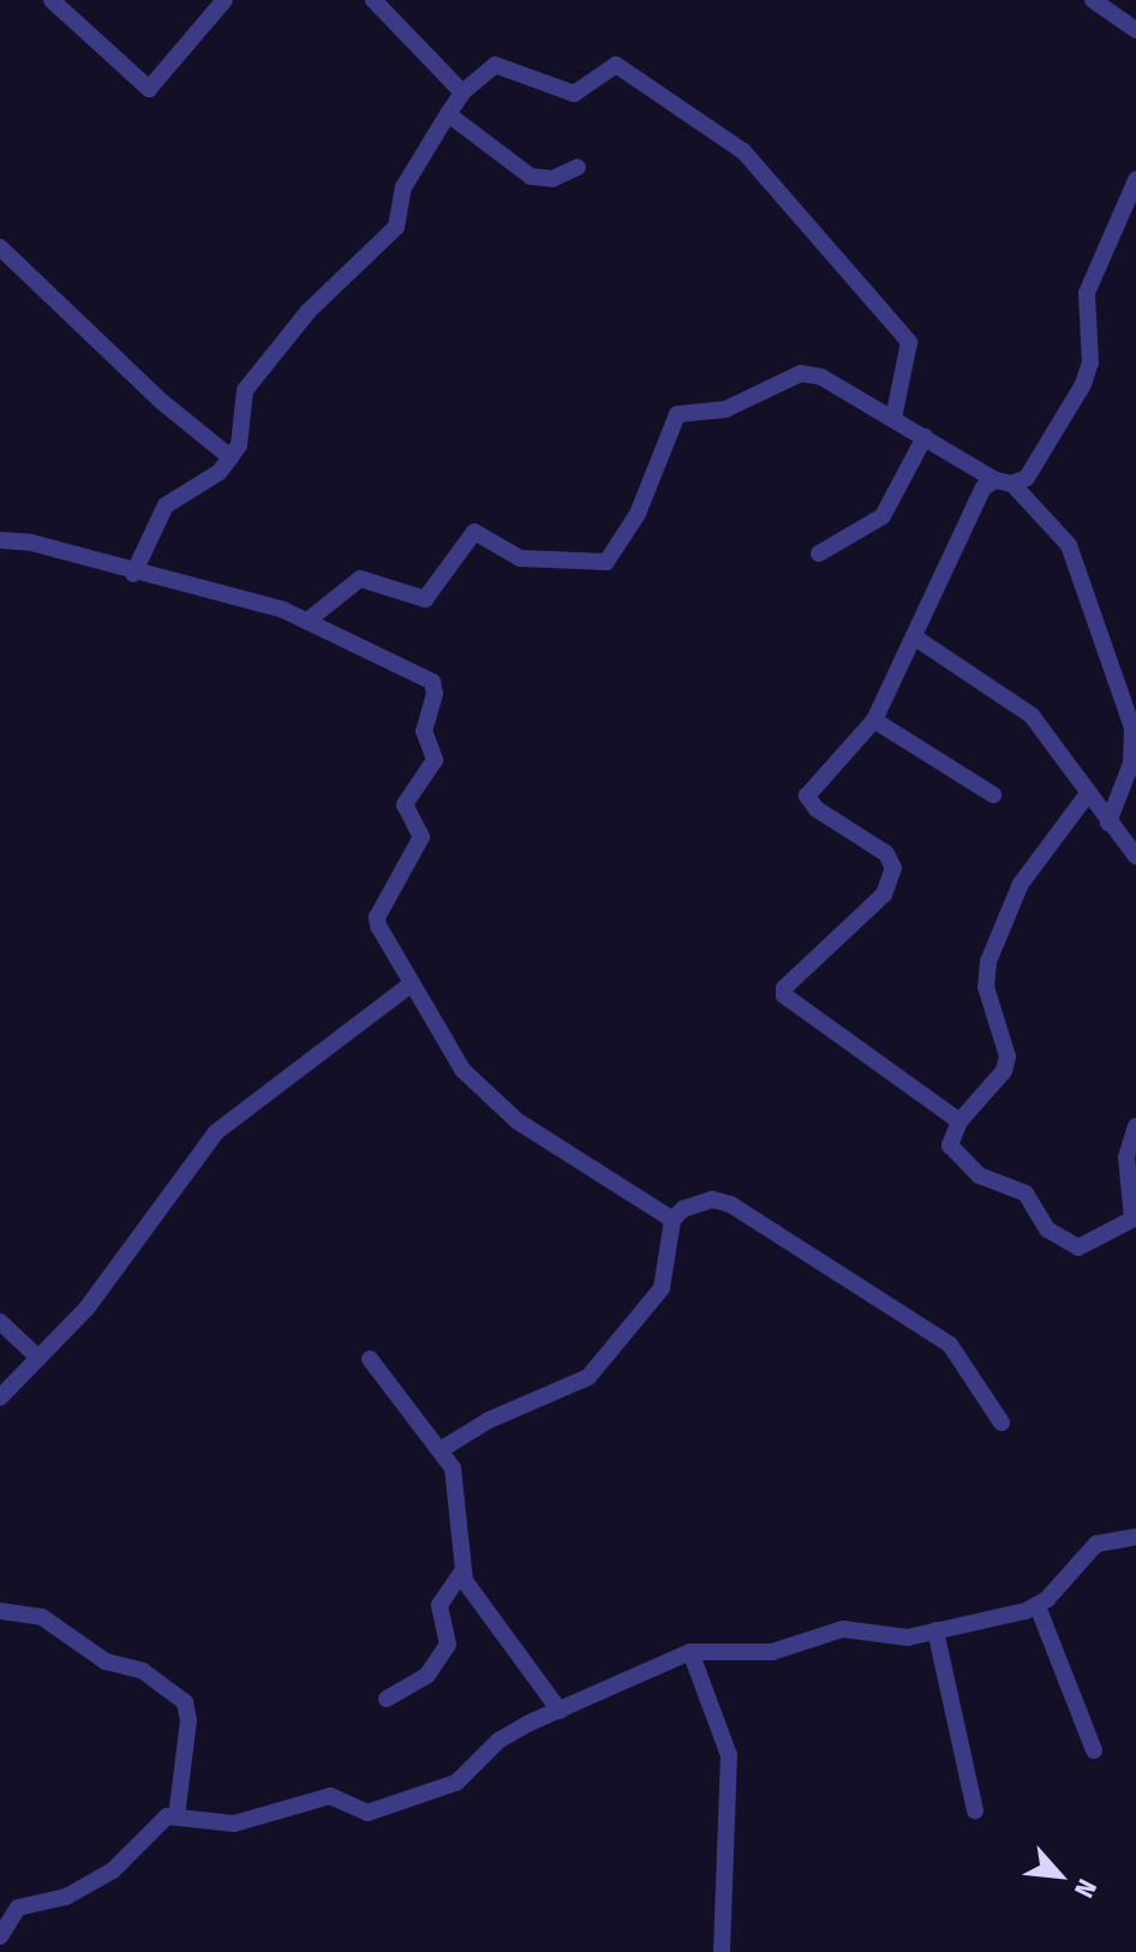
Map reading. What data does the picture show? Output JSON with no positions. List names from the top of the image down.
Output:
{
  "north": "bottom right"
}
